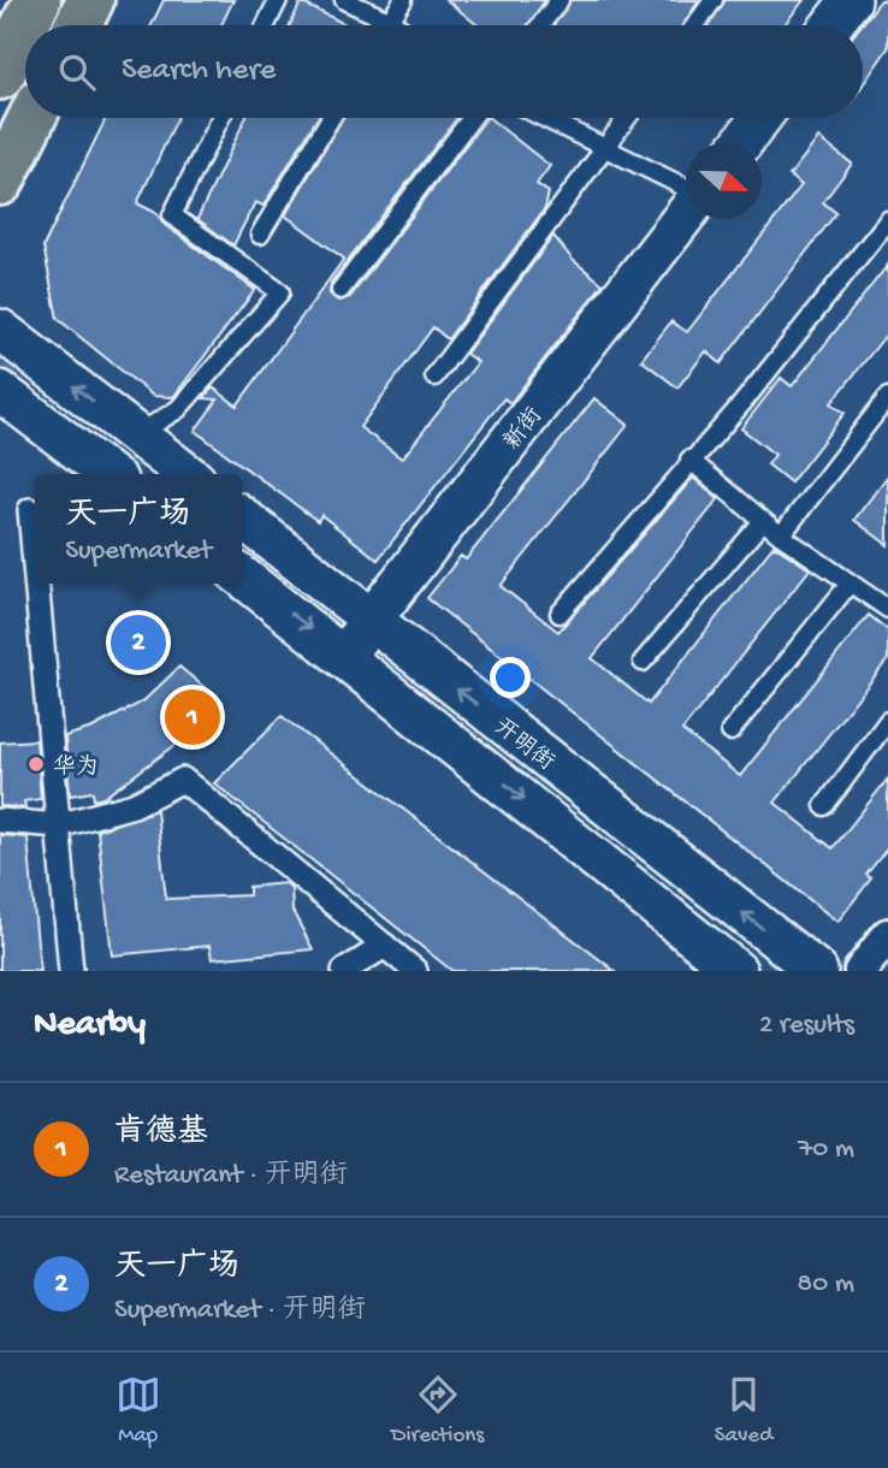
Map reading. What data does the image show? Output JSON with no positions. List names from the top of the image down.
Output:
{
  "streets": {
    "street": ["新街", "开明街"]
  },
  "crossings": [
    ["新街", "开明街"]
  ],
  "places": ["华为"],
  "north": "right",
  "page": {
    "search": "Search here",
    "popup": ["天一广场", "Supermarket"],
    "pins": ["2", "1"],
    "heading": ["Nearby", "2 results"],
    "list": [
      {
        "mark": "1",
        "name": "肯德基",
        "note": "Restaurant · 开明街",
        "value": "70 m"
      },
      {
        "mark": "2",
        "name": "天一广场",
        "note": "Supermarket · 开明街",
        "value": "80 m"
      }
    ],
    "nav": ["Map", "Directions", "Saved"]
  }
}
